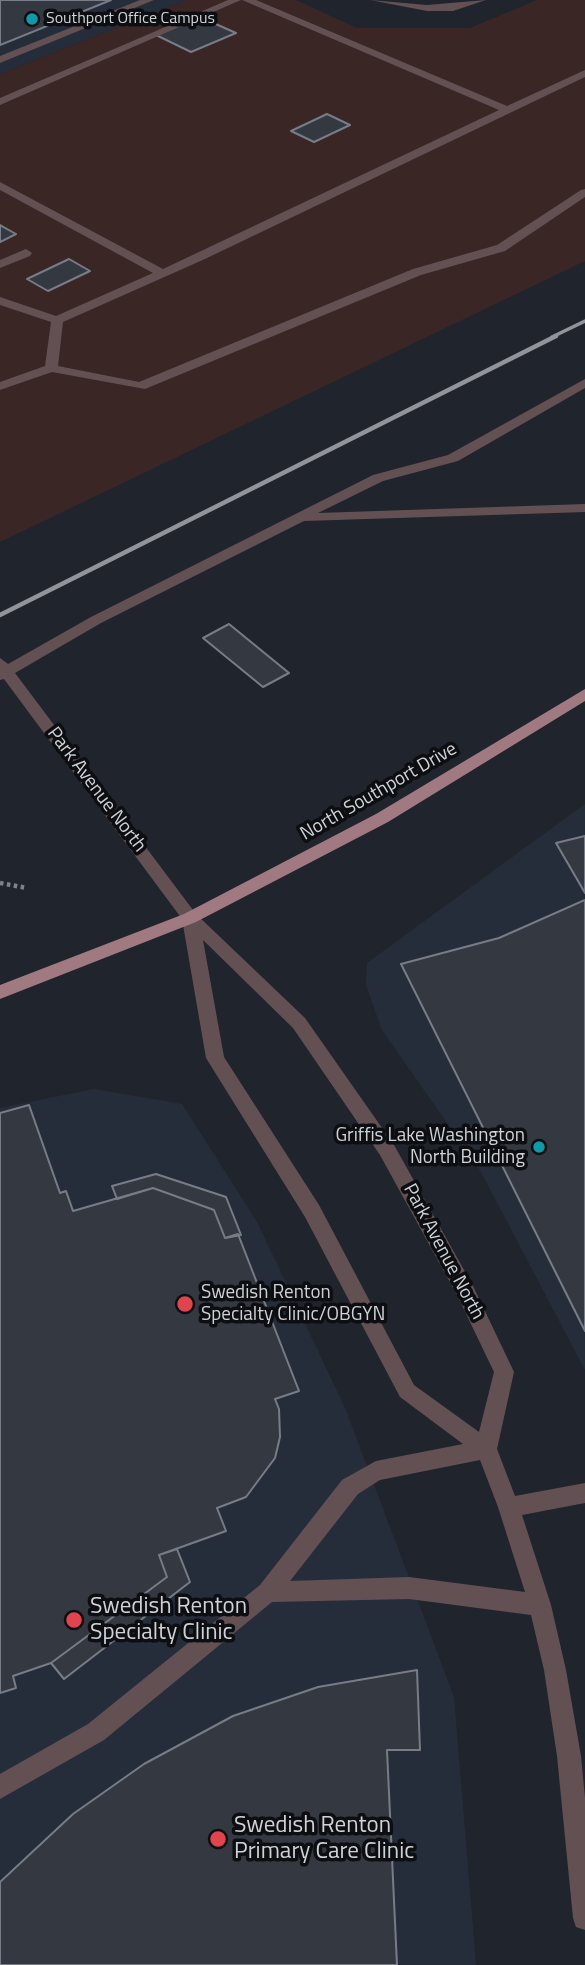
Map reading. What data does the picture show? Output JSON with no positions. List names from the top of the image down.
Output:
{
  "streets": {
    "main road": ["North Southport Drive"],
    "street": ["Park Avenue North"]
  },
  "crossings": [
    ["Park Avenue North", "North Southport Drive"]
  ],
  "places": [
    "Southport Office Campus",
    "Griffis Lake Washington North Building",
    "Swedish Renton Specialty Clinic/OBGYN",
    "Swedish Renton Specialty Clinic",
    "Swedish Renton Primary Care Clinic"
  ]
}
